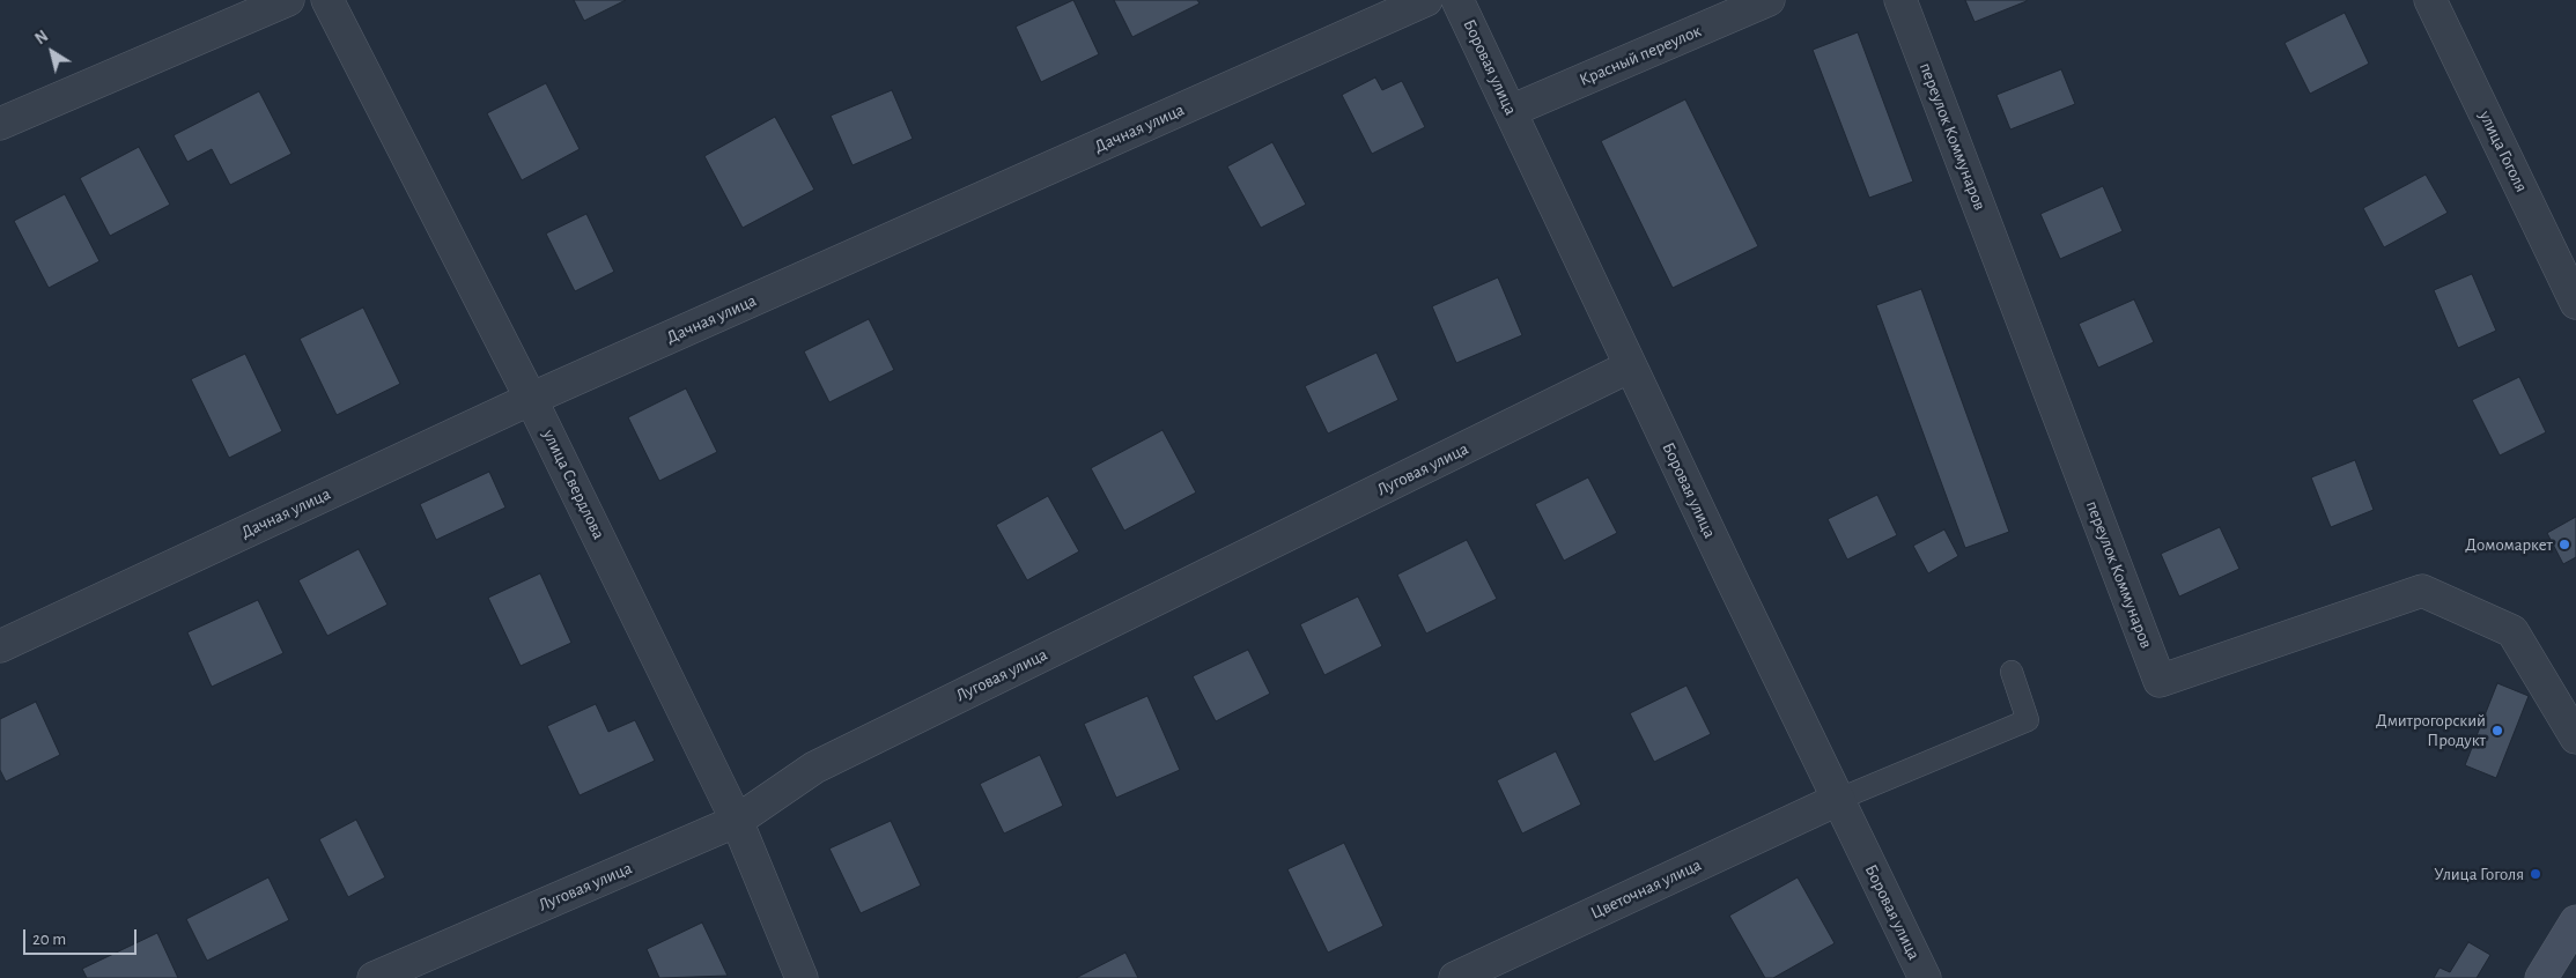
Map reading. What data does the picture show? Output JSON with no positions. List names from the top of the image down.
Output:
{
  "streets": {
    "street": [
      "Красный переулок",
      "Боровая улица",
      "Дачная улица",
      "переулок Коммунаров",
      "улица Гоголя",
      "Луговая улица",
      "улица Свердлова",
      "Цветочная улица"
    ]
  },
  "crossings": [
    ["Красный переулок", "Боровая улица"],
    ["Боровая улица", "Луговая улица"],
    ["Боровая улица", "Цветочная улица"],
    ["Дачная улица", "улица Свердлова"],
    ["Луговая улица", "улица Свердлова"]
  ],
  "places": ["Домомаркет", "Дмитрогорский Продукт", "Улица Гоголя"],
  "scale_bar": "20 m",
  "north": "top left"
}
